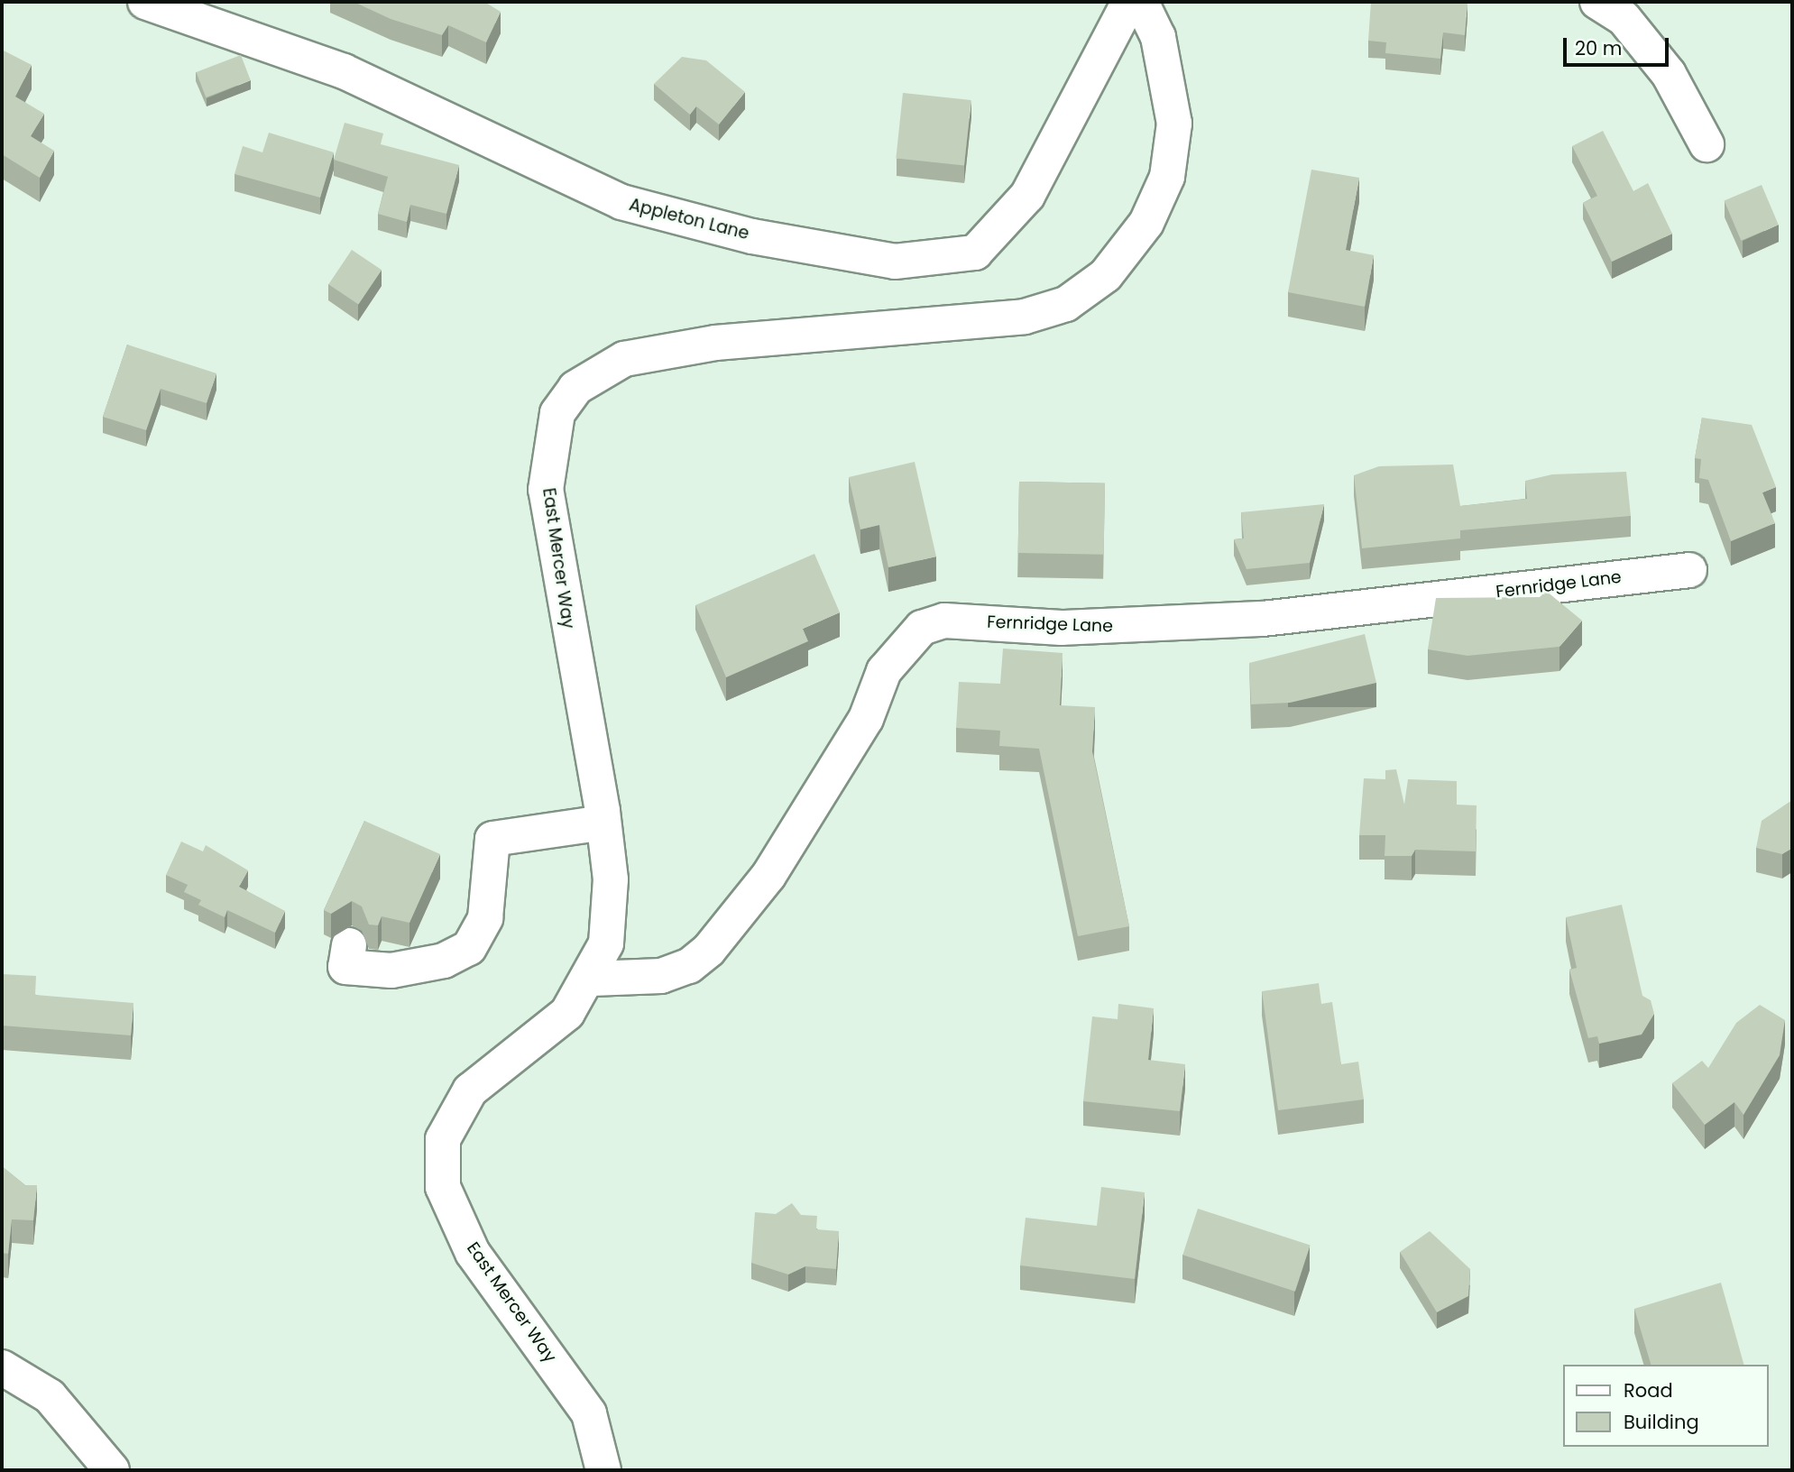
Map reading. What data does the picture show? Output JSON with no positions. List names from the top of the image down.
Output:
{
  "streets": {
    "street": ["Appleton Lane", "East Mercer Way", "Fernridge Lane"]
  },
  "crossings": [
    ["East Mercer Way", "Fernridge Lane"]
  ],
  "legend": ["Road", "Building"],
  "scale_bar": "20 m"
}
